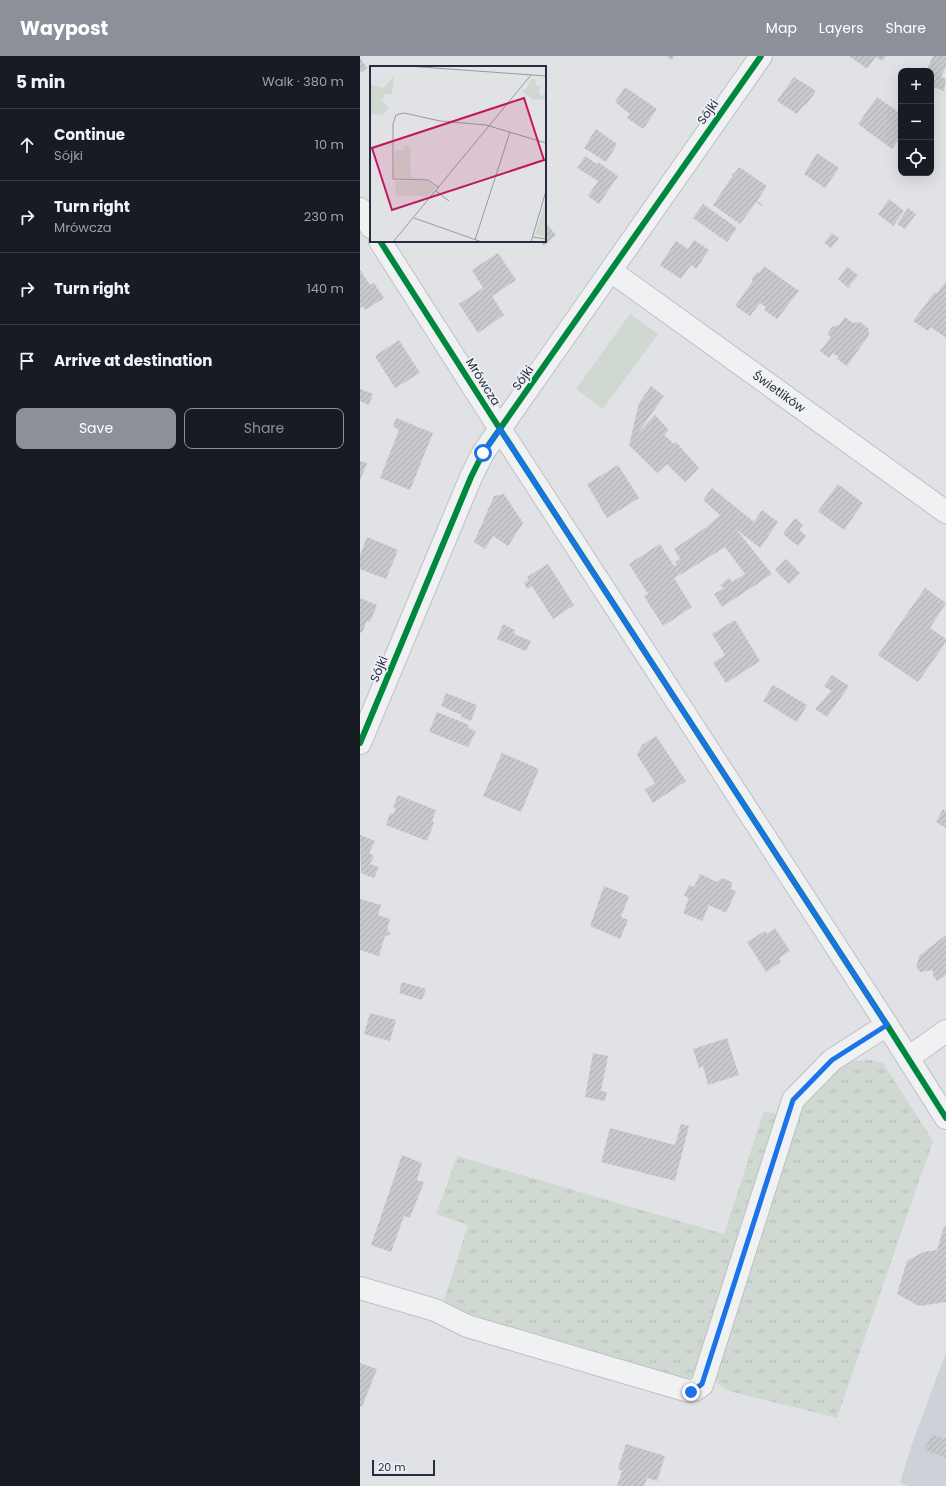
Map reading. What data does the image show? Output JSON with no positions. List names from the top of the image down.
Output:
{
  "streets": {
    "street": ["Sójki", "Mrówcza", "Świetlików"]
  },
  "crossings": [
    ["Sójki", "Mrówcza"],
    ["Sójki", "Świetlików"]
  ],
  "scale_bar": "20 m",
  "page": {
    "header": "Waypost",
    "nav": ["Map", "Layers", "Share"],
    "heading": ["5 min", "Walk · 380 m"],
    "map_buttons": ["+", "−"],
    "list": [
      ["Continue", "Sójki", "10 m"],
      ["Turn right", "Mrówcza", "230 m"],
      ["Turn right", "140 m"],
      "Arrive at destination"
    ],
    "buttons": ["Save", "Share"],
    "scale": "20 m"
  }
}
